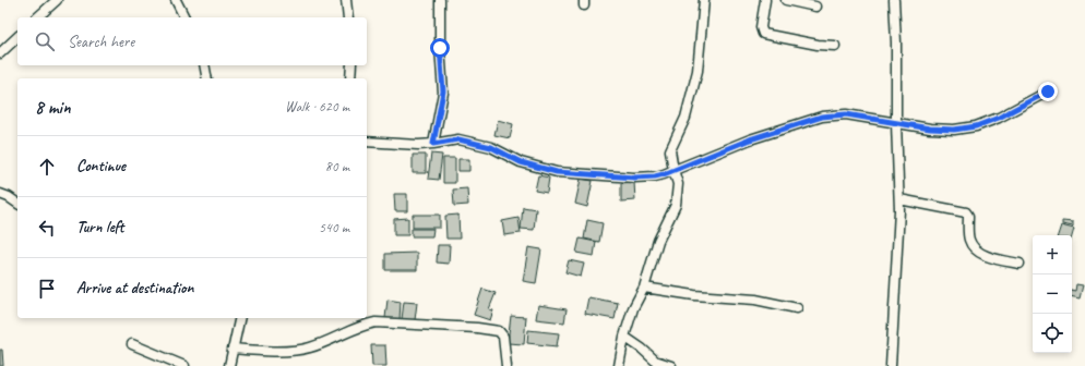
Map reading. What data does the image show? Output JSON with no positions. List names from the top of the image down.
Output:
{
  "page": {
    "search": "Search here",
    "heading": ["8 min", "Walk · 620 m"],
    "list": [
      ["Continue", "80 m"],
      ["Turn left", "540 m"],
      "Arrive at destination"
    ],
    "map_buttons": ["+", "−"]
  }
}
